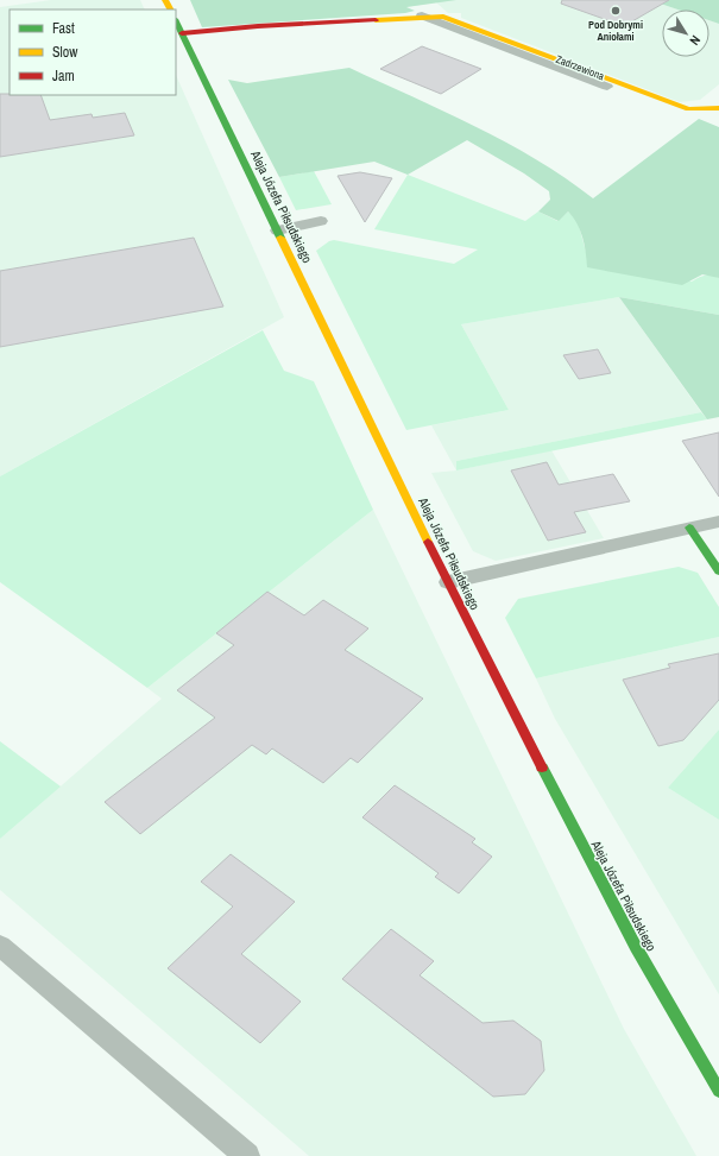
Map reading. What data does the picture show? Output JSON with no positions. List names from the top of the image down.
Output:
{
  "streets": {
    "main road": ["Zadrzewiona", "Aleja Józefa Piłsudskiego"]
  },
  "crossings": [
    ["Zadrzewiona", "Aleja Józefa Piłsudskiego"]
  ],
  "places": ["Pod Dobrymi Aniołami"],
  "legend": ["Fast", "Slow", "Jam"],
  "north": "bottom right"
}
